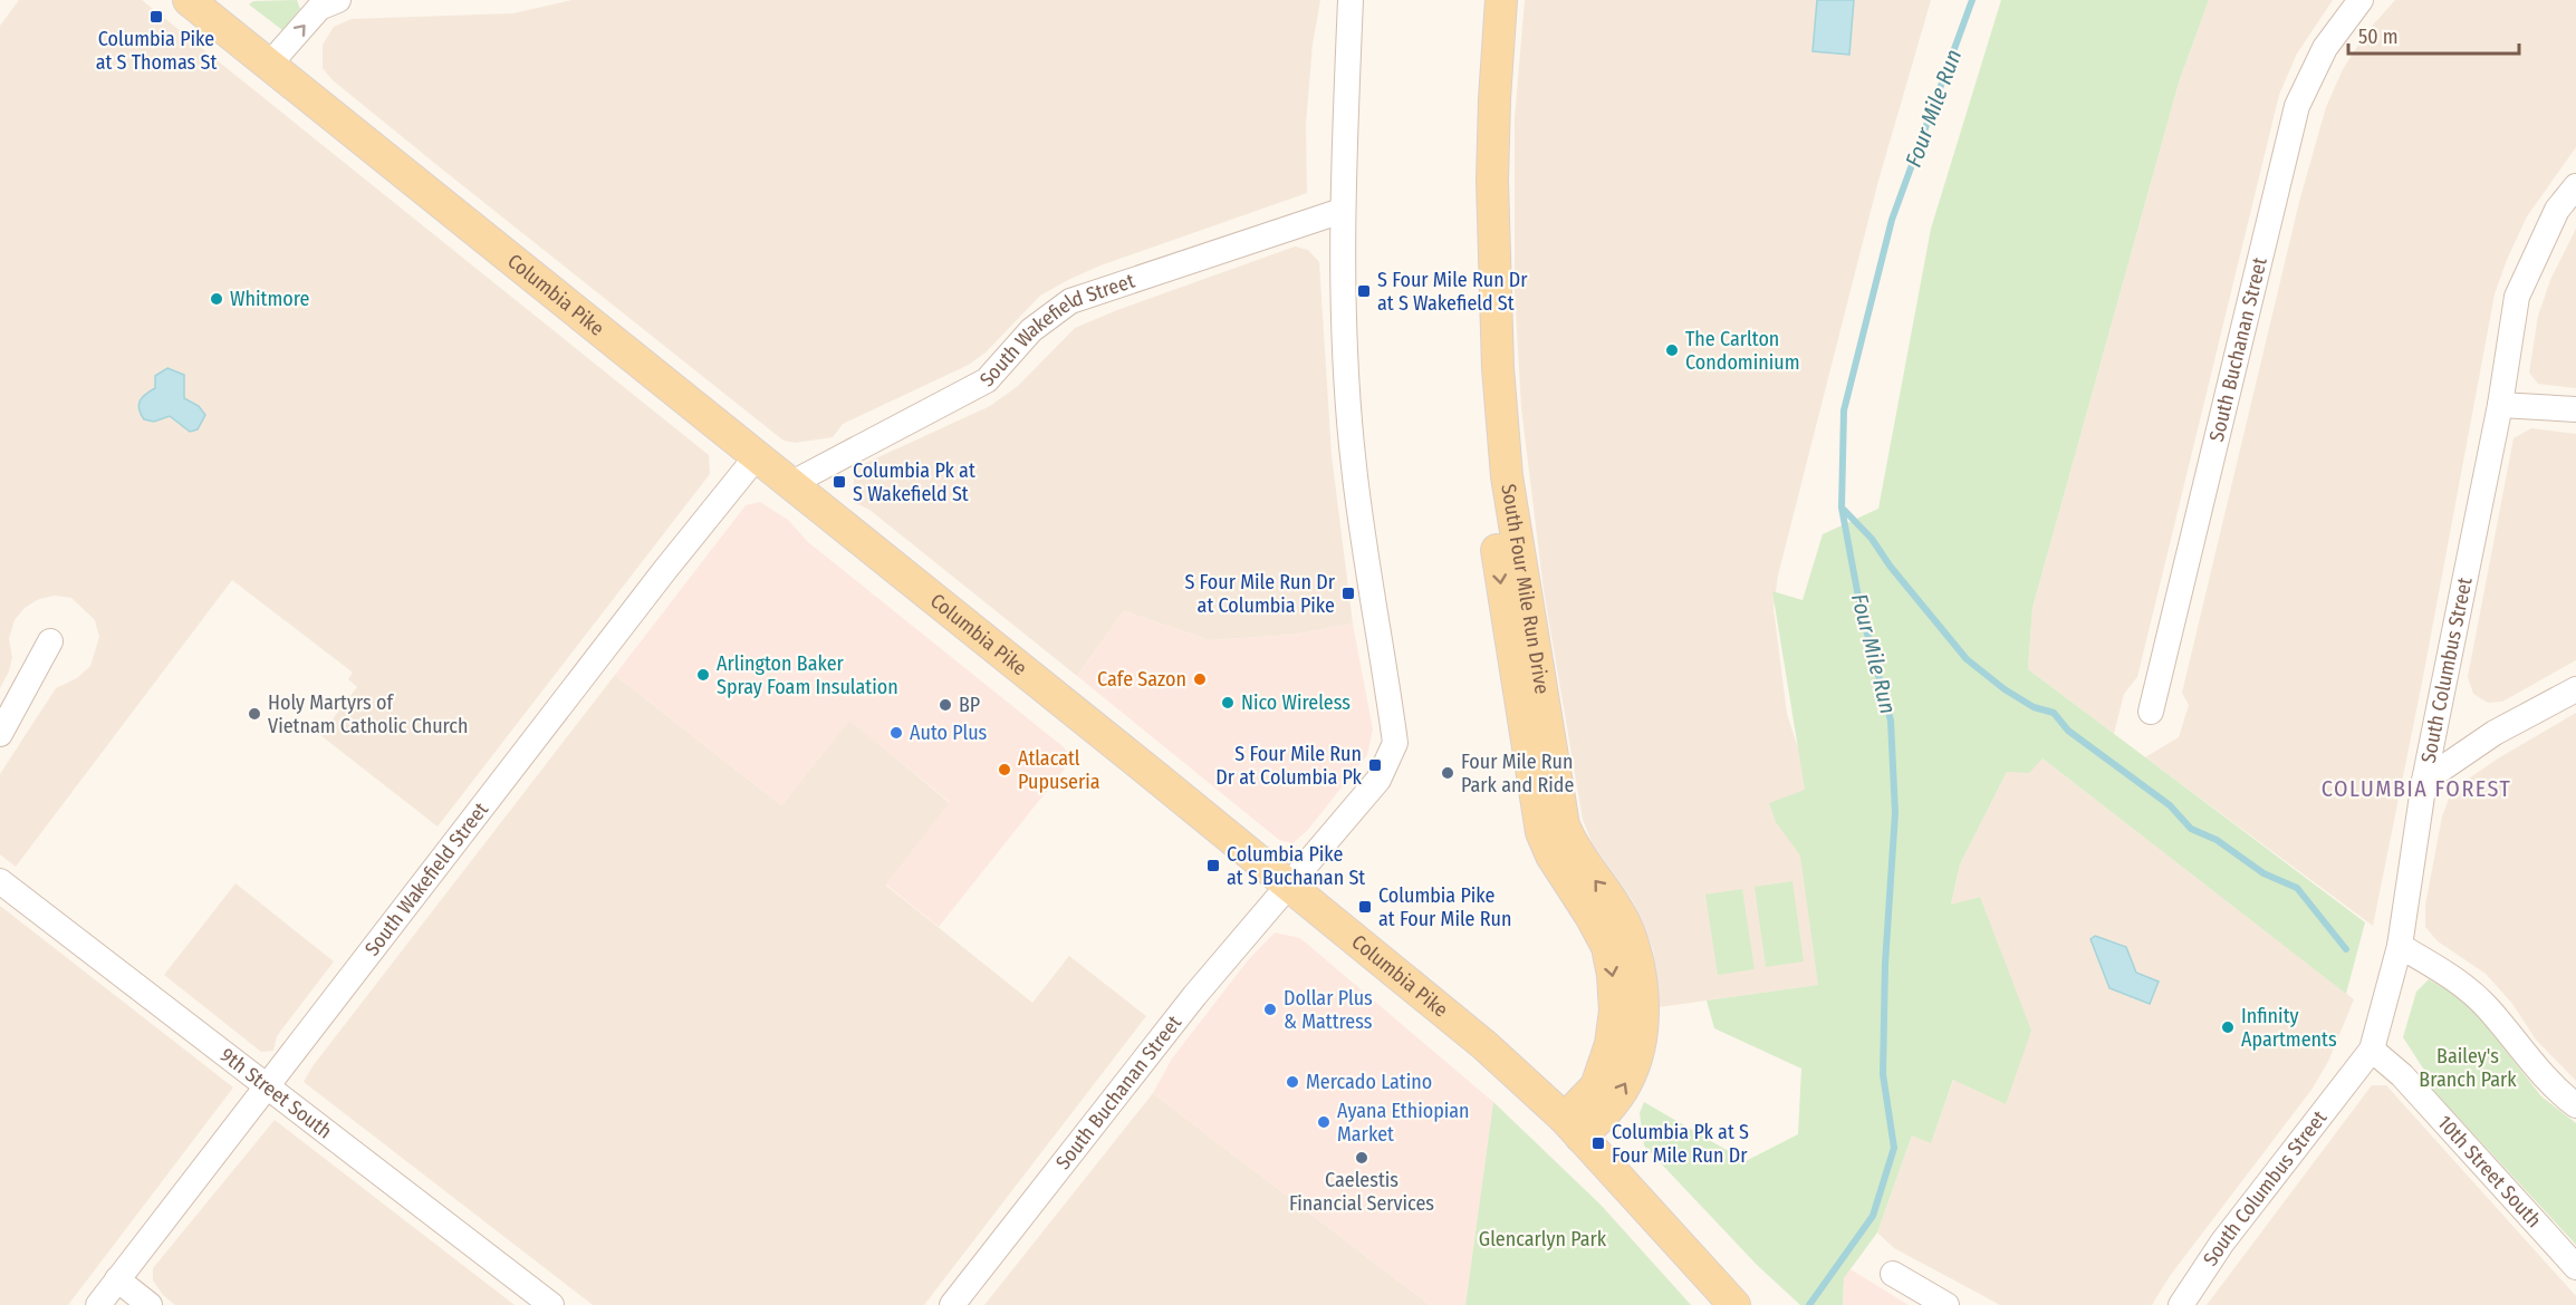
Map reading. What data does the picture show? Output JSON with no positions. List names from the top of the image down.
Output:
{
  "streets": {
    "main road": ["Columbia Pike", "South Four Mile Run Drive"],
    "street": [
      "South Wakefield Street",
      "South Buchanan Street",
      "South Columbus Street",
      "9th Street South",
      "10th Street South"
    ]
  },
  "crossings": [
    ["Columbia Pike", "South Wakefield Street"],
    ["Columbia Pike", "South Buchanan Street"],
    ["Columbia Pike", "South Four Mile Run Drive"],
    ["South Wakefield Street", "9th Street South"],
    ["South Columbus Street", "10th Street South"]
  ],
  "districts": ["COLUMBIA FOREST"],
  "water": ["Four Mile Run"],
  "parks": ["Bailey's Branch Park", "Glencarlyn Park"],
  "places": {
    "transit": [
      "Columbia Pike at S Thomas St",
      "S Four Mile Run Dr at S Wakefield St",
      "Columbia Pk at S Wakefield St",
      "S Four Mile Run Dr at Columbia Pike",
      "S Four Mile Run Dr at Columbia Pk",
      "Columbia Pike at S Buchanan St",
      "Columbia Pike at Four Mile Run",
      "Columbia Pk at S Four Mile Run Dr"
    ],
    "other": [
      "Whitmore",
      "The Carlton Condominium",
      "Arlington Baker Spray Foam Insulation",
      "Cafe Sazon",
      "Nico Wireless",
      "BP",
      "Holy Martyrs of Vietnam Catholic Church",
      "Auto Plus",
      "Atlacatl Pupuseria",
      "Four Mile Run Park and Ride",
      "Dollar Plus & Mattress",
      "Infinity Apartments",
      "Mercado Latino",
      "Ayana Ethiopian Market",
      "Caelestis Financial Services"
    ]
  },
  "scale_bar": "50 m"
}
